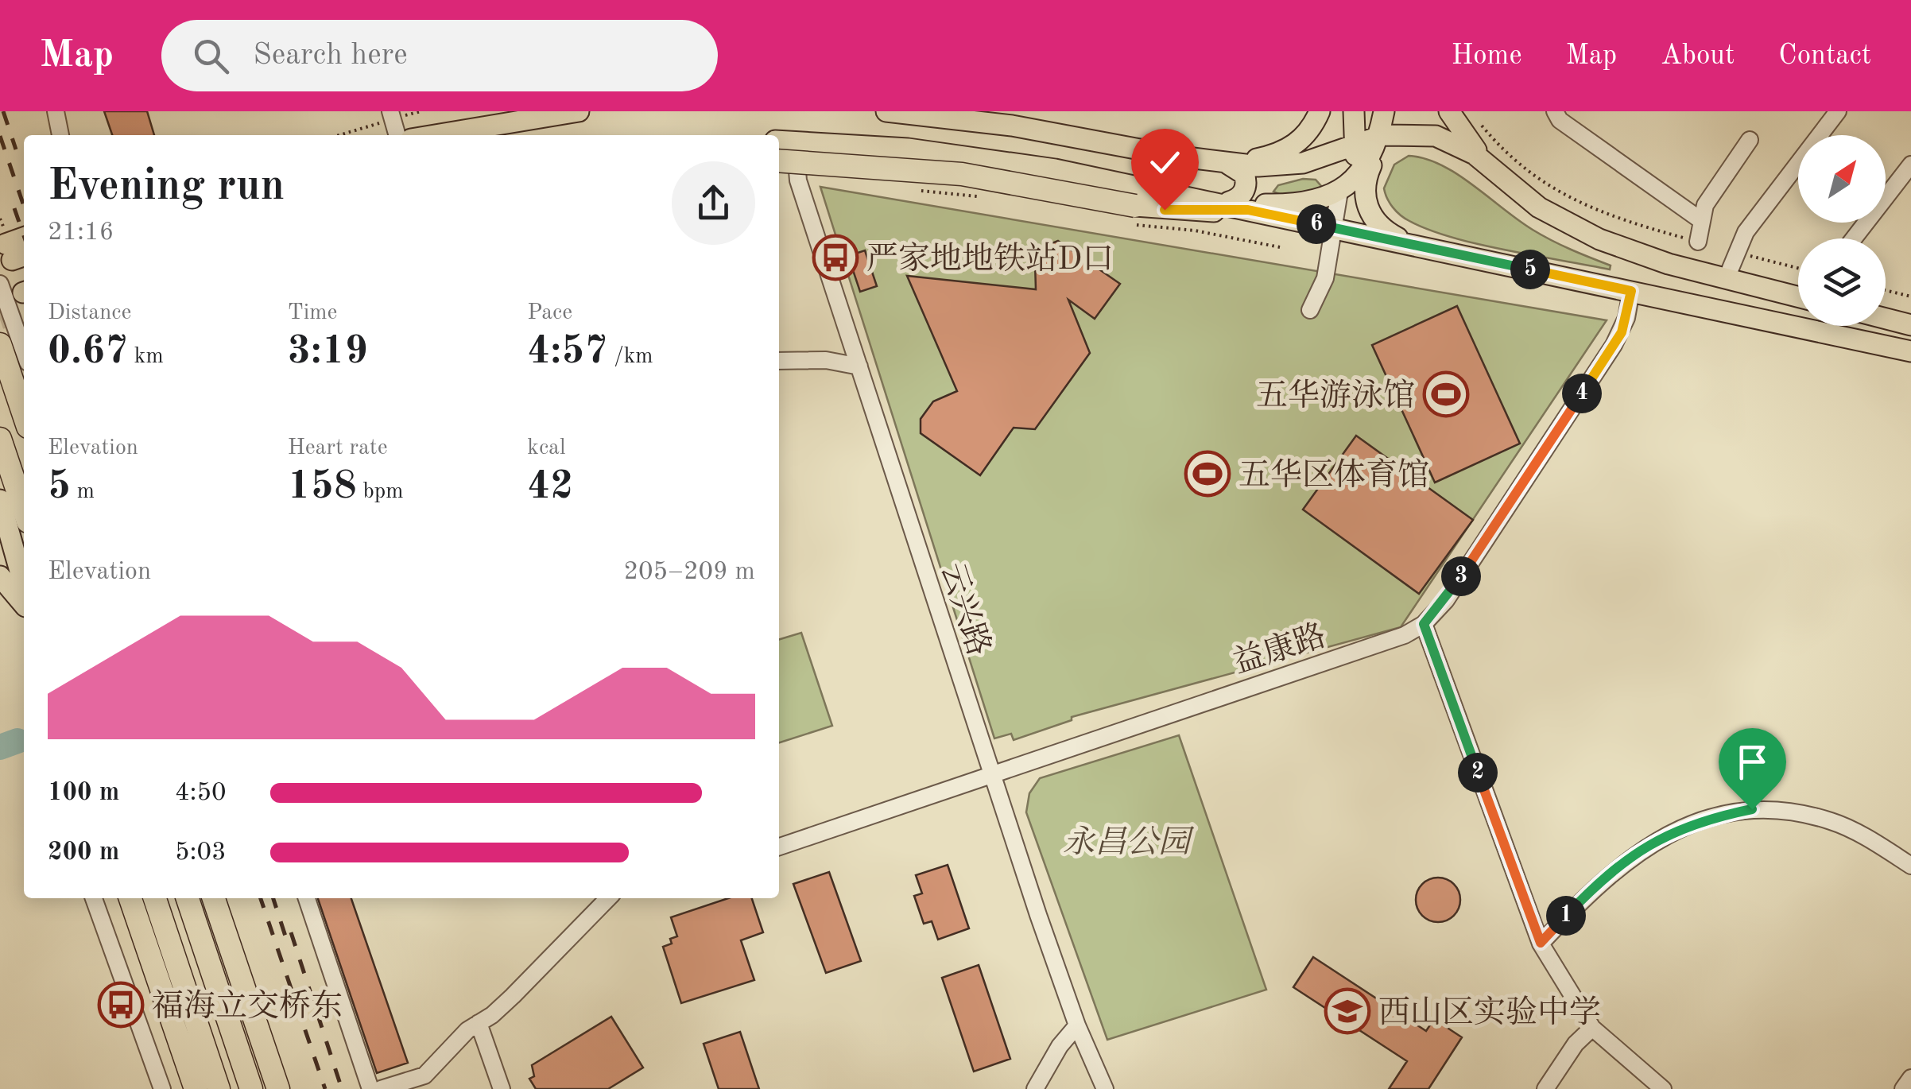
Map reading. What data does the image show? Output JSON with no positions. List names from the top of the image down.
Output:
{
  "streets": {
    "street": ["云兴路", "益康路"]
  },
  "crossings": [
    ["云兴路", "益康路"]
  ],
  "parks": ["永昌公园"],
  "places": {
    "bus stop": ["严家地地铁站D口", "福海立交桥东"],
    "sports": ["五华游泳馆", "五华区体育馆"],
    "school or university": ["西山区实验中学"]
  },
  "north": "top right",
  "page": {
    "header": "Map",
    "search": "Search here",
    "nav": [
      "Home",
      "Map",
      "About",
      "Contact"
    ],
    "heading": ["Evening run", "21:16"],
    "pins": [
      "6",
      "5",
      "4",
      "3",
      "2",
      "1"
    ],
    "stats": [
      ["Distance", "0.67 km"],
      ["Time", "3:19"],
      ["Pace", "4:57 /km"],
      ["Elevation", "5 m"],
      ["Heart rate", "158 bpm"],
      ["kcal", "42"]
    ],
    "chart": ["Elevation", "205–209 m"],
    "list": [
      {
        "name": "100 m",
        "note": "4:50"
      },
      {
        "name": "200 m",
        "note": "5:03"
      }
    ]
  }
}
